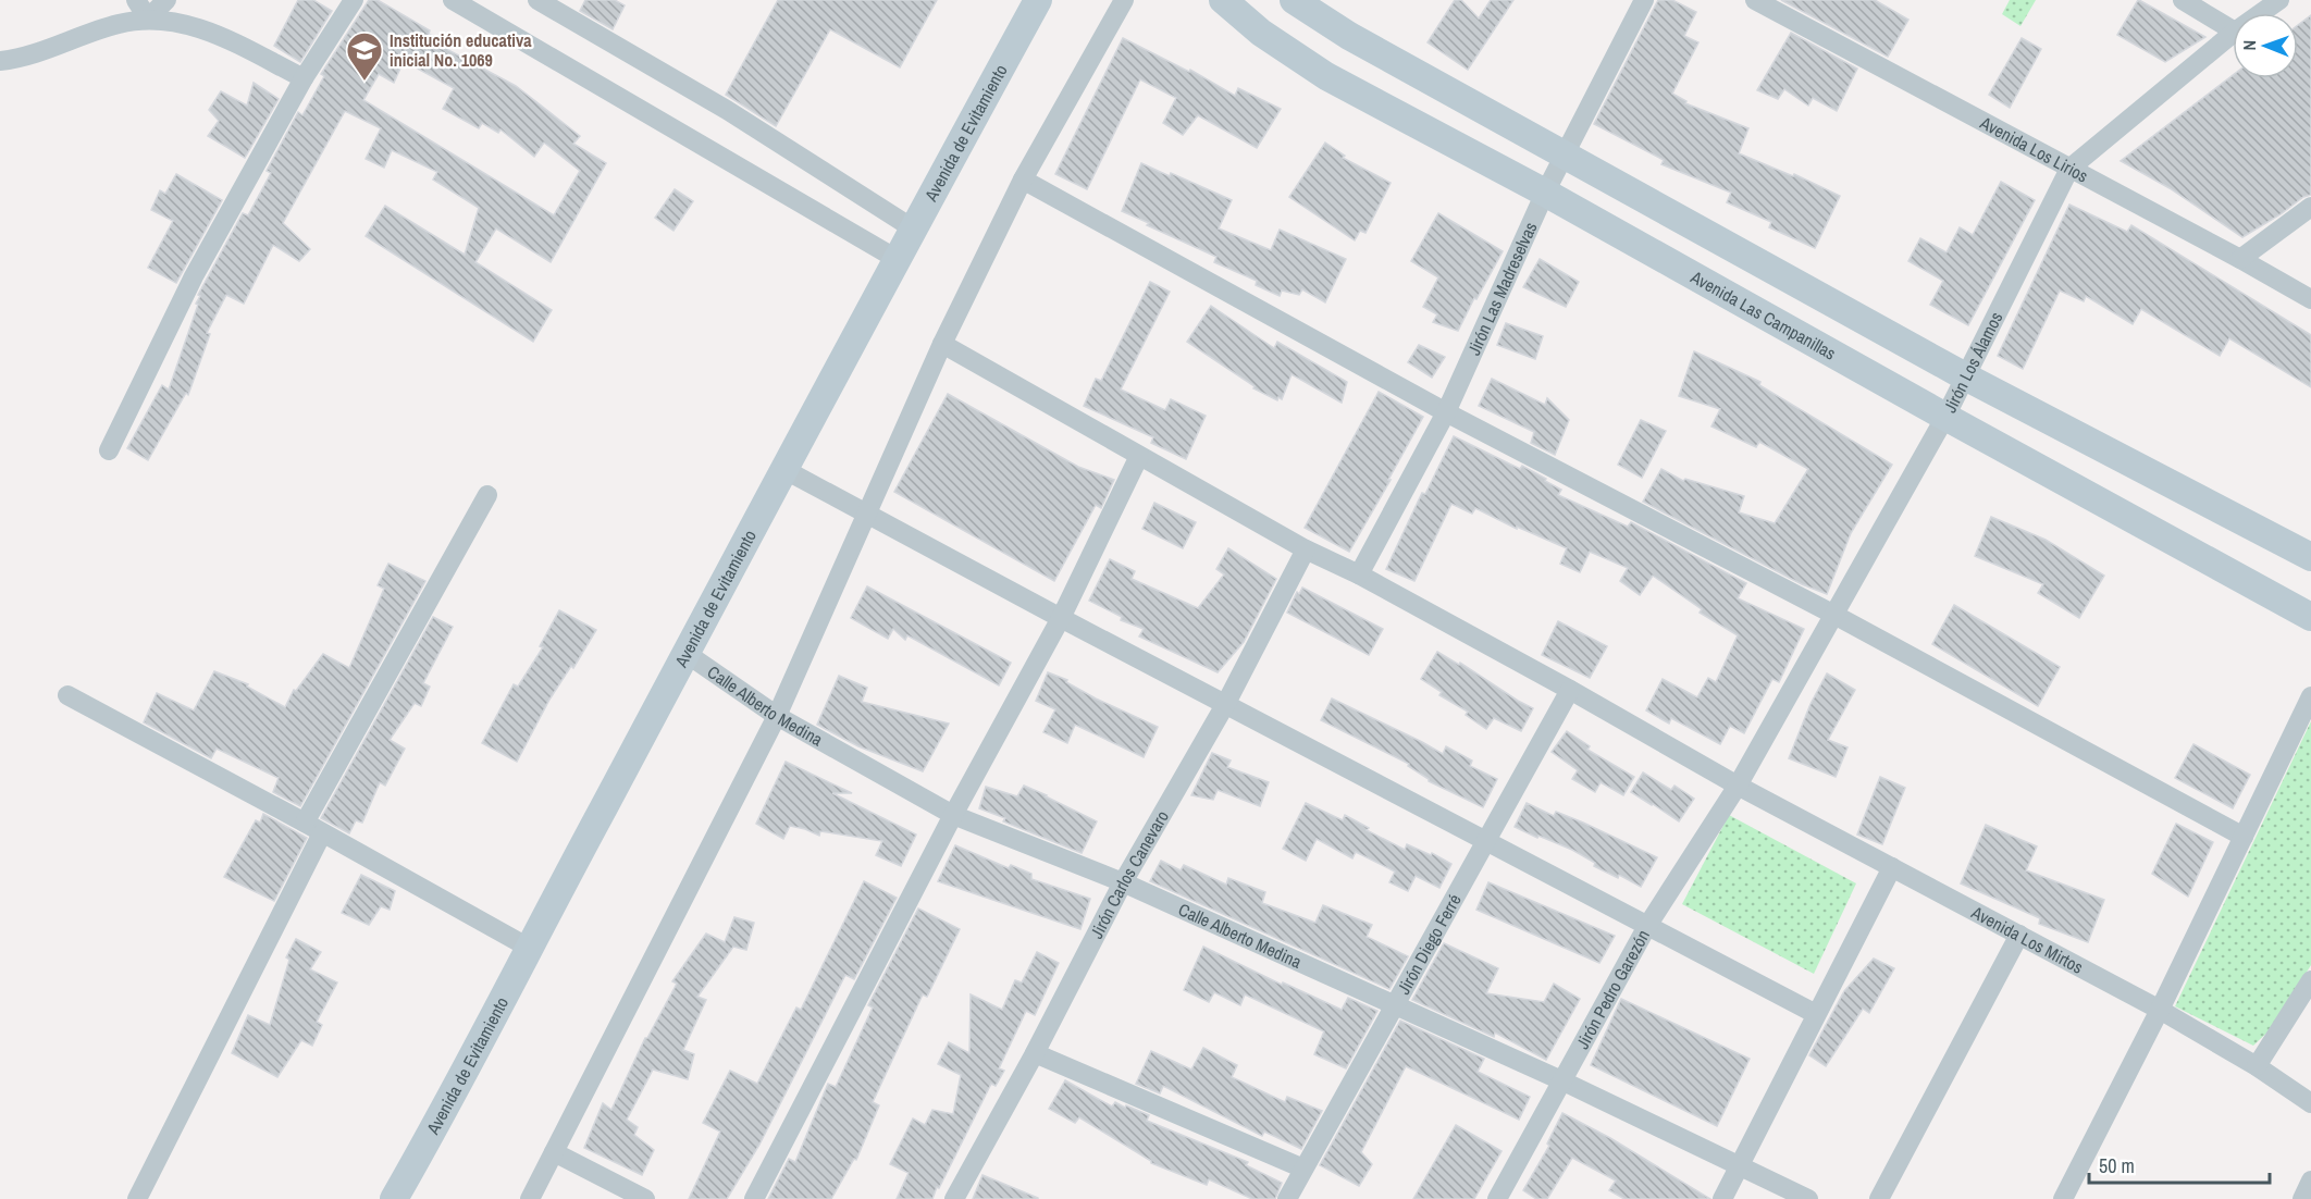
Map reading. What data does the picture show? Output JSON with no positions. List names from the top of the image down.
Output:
{
  "streets": {
    "street": [
      "Avenida de Evitamiento",
      "Avenida Los Lirios",
      "Jirón Las Madreselvas",
      "Avenida Las Campanillas",
      "Jirón Los Álamos",
      "Calle Alberto Medina",
      "Jirón Carlos Canevaro",
      "Avenida Los Mirtos",
      "Jirón Diego Ferré",
      "Jirón Pedro Garezón"
    ]
  },
  "crossings": [
    ["Avenida de Evitamiento", "Calle Alberto Medina"],
    ["Avenida Los Lirios", "Jirón Los Álamos"],
    ["Jirón Las Madreselvas", "Avenida Las Campanillas"],
    ["Jirón Las Madreselvas", "Avenida Los Mirtos"],
    ["Avenida Las Campanillas", "Jirón Los Álamos"],
    ["Jirón Los Álamos", "Avenida Los Mirtos"],
    ["Jirón Los Álamos", "Jirón Pedro Garezón"],
    ["Calle Alberto Medina", "Jirón Carlos Canevaro"],
    ["Calle Alberto Medina", "Jirón Diego Ferré"],
    ["Calle Alberto Medina", "Jirón Pedro Garezón"],
    ["Jirón Carlos Canevaro", "Avenida Los Mirtos"],
    ["Avenida Los Mirtos", "Jirón Diego Ferré"],
    ["Avenida Los Mirtos", "Jirón Pedro Garezón"]
  ],
  "places": {
    "school or university": ["Institución educativa inicial No. 1069"]
  },
  "scale_bar": "50 m",
  "north": "left"
}
